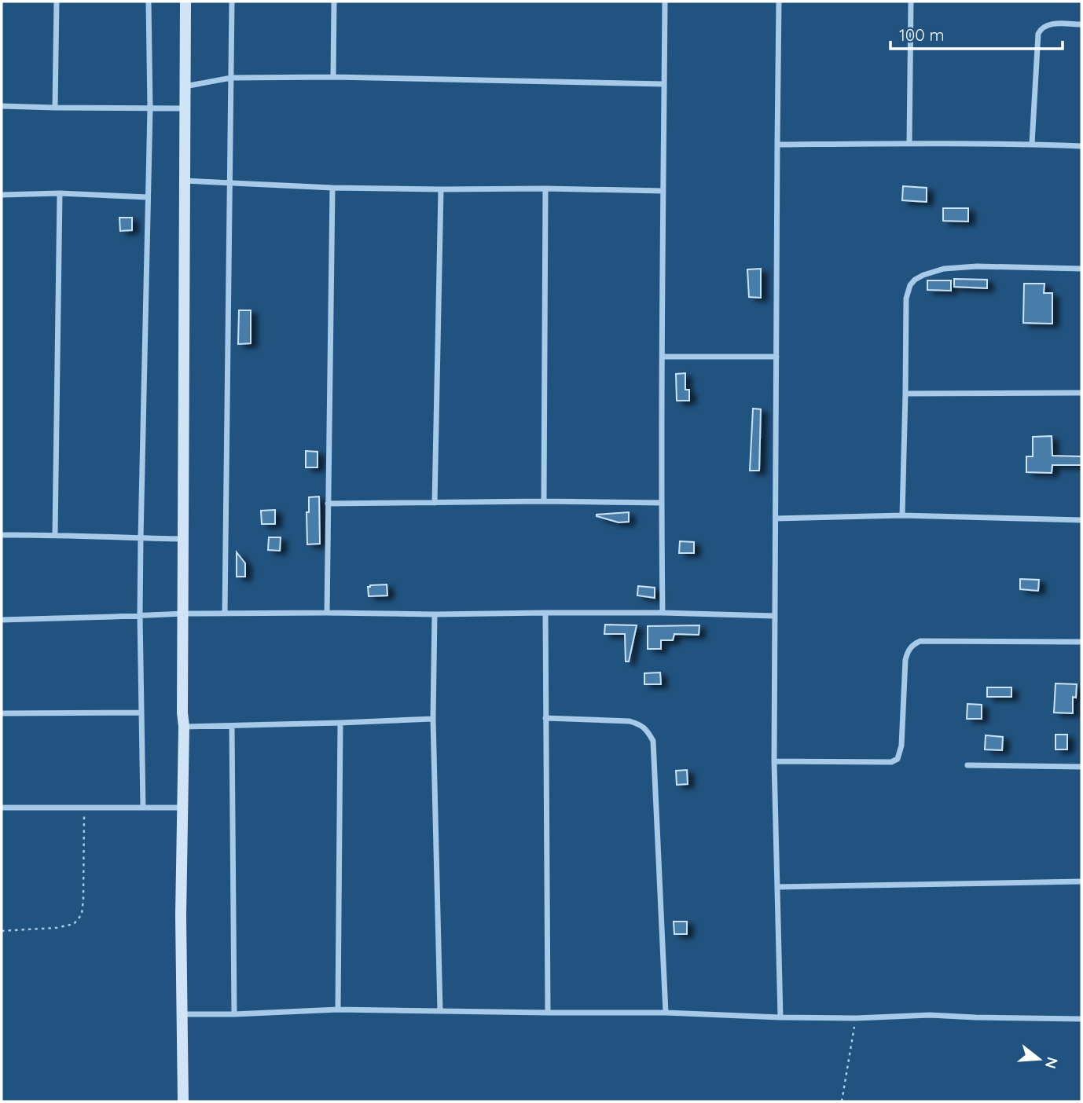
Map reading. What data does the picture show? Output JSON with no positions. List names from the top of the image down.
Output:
{
  "scale_bar": "100 m",
  "north": "right"
}
